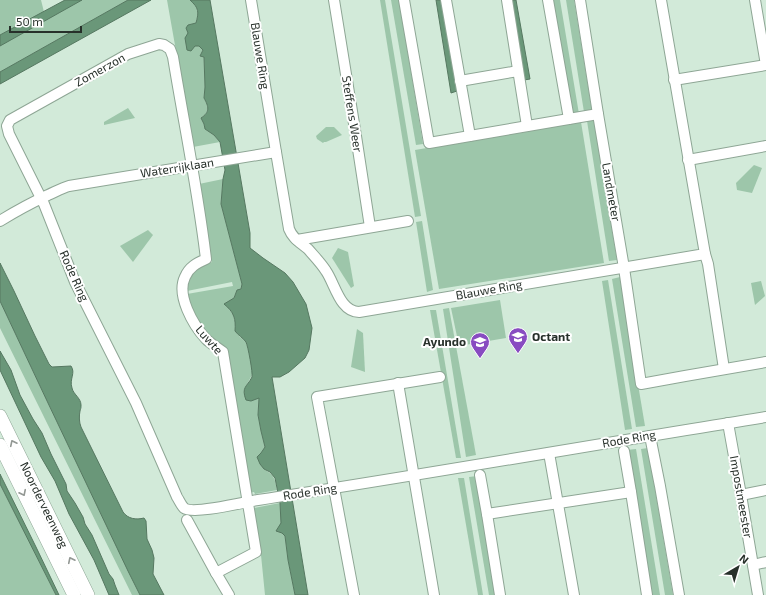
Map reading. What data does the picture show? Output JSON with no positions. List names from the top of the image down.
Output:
{
  "streets": {
    "street": [
      "Blauwe Ring",
      "Zomerzon",
      "Steffens Weer",
      "Waterrijklaan",
      "Landmeter",
      "Rode Ring",
      "Luwte",
      "Impostmeester",
      "Noorderveenweg"
    ]
  },
  "crossings": [
    ["Blauwe Ring", "Waterrijklaan"],
    ["Blauwe Ring", "Landmeter"],
    ["Zomerzon", "Waterrijklaan"],
    ["Zomerzon", "Rode Ring"],
    ["Zomerzon", "Luwte"],
    ["Waterrijklaan", "Rode Ring"],
    ["Waterrijklaan", "Luwte"],
    ["Rode Ring", "Luwte"],
    ["Rode Ring", "Impostmeester"]
  ],
  "places": {
    "school or university": ["Octant", "Ayundo"]
  },
  "scale_bar": "50 m",
  "north": "top right"
}
